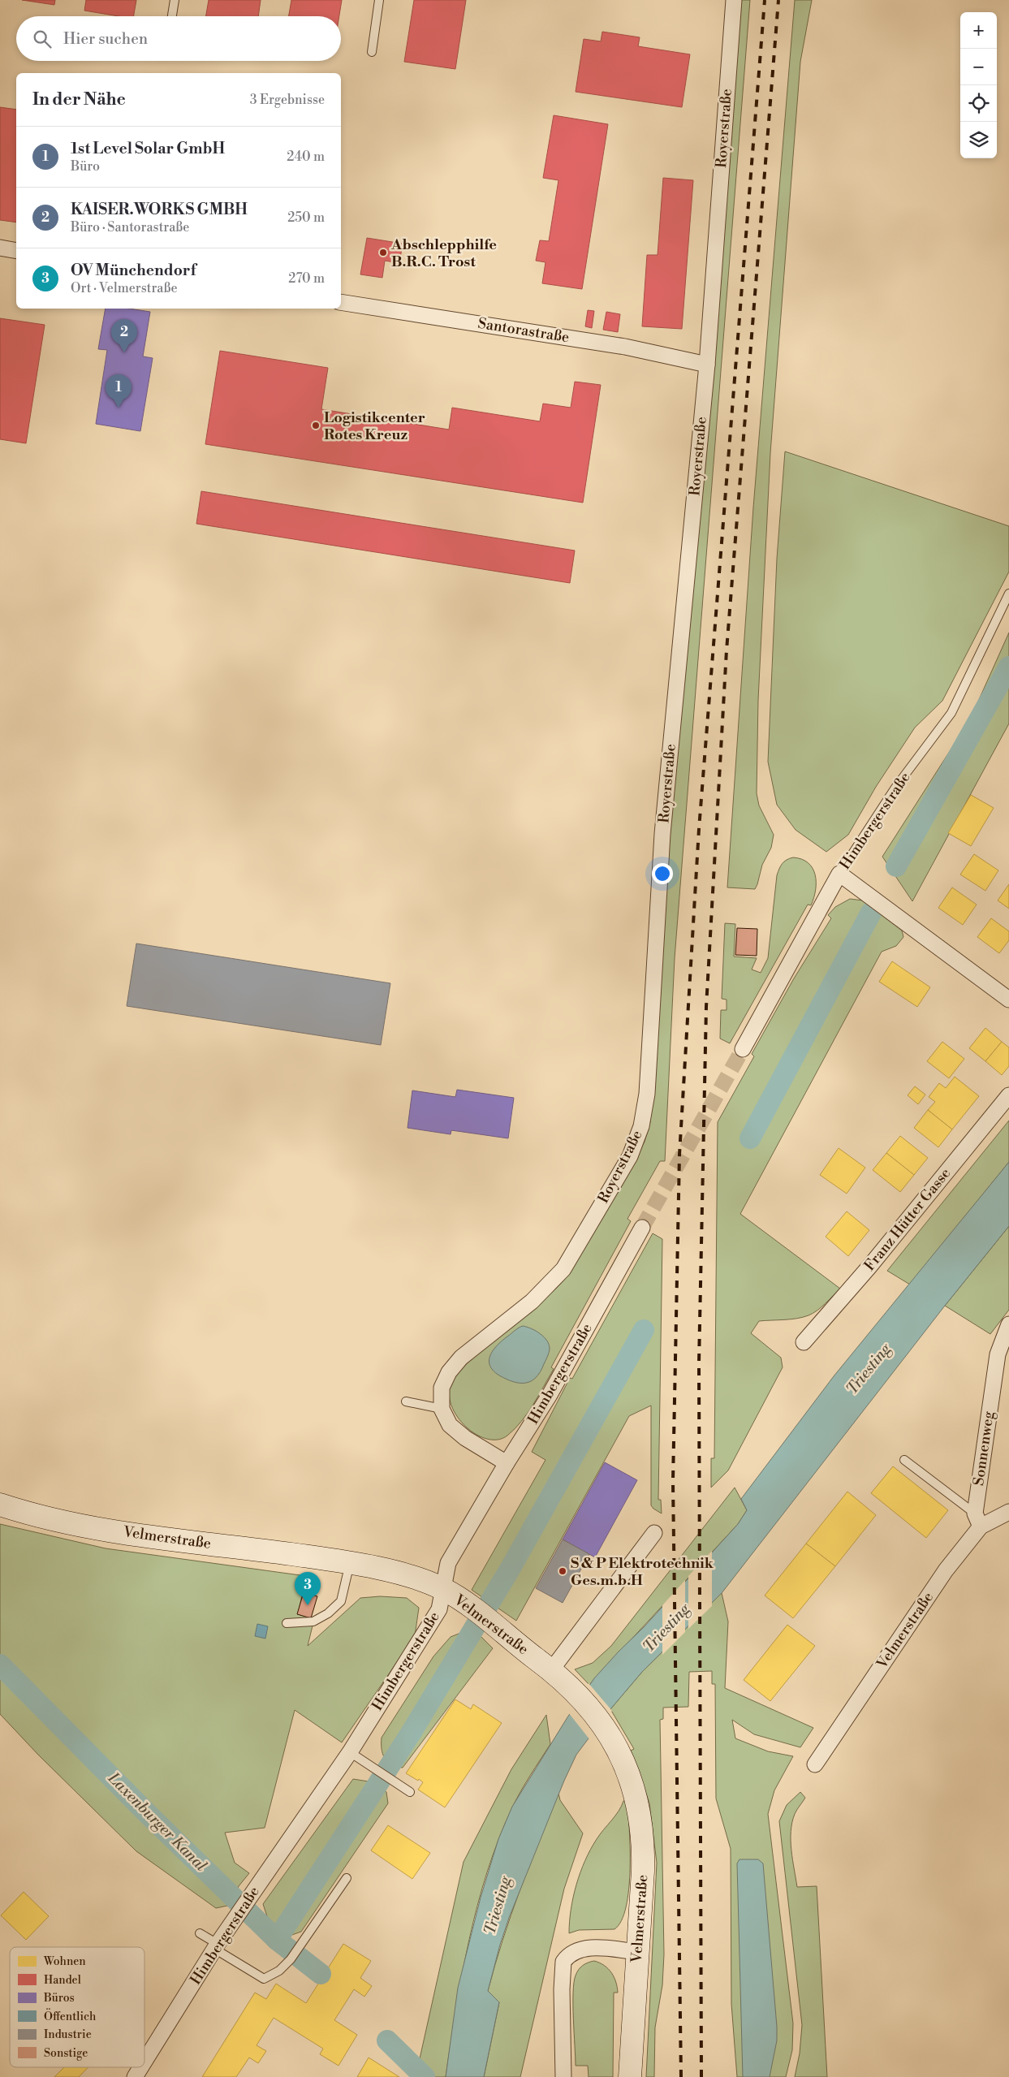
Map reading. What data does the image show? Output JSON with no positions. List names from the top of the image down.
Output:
{
  "streets": {
    "street": [
      "Royerstraße",
      "Santorastraße",
      "Himbergerstraße",
      "Franz Hütter Gasse",
      "Sonnenweg",
      "Velmerstraße"
    ]
  },
  "crossings": [
    ["Royerstraße", "Santorastraße"],
    ["Royerstraße", "Himbergerstraße"],
    ["Himbergerstraße", "Velmerstraße"],
    ["Sonnenweg", "Velmerstraße"]
  ],
  "water": ["Triesting", "Laxenburger Kanal"],
  "places": ["Abschlepphilfe B.R.C. Trost", "Logistikcenter Rotes Kreuz", "S & P Elektrotechnik Ges.m.b.H"],
  "legend": [
    "Wohnen",
    "Handel",
    "Büros",
    "Öffentlich",
    "Industrie",
    "Sonstige"
  ],
  "page": {
    "map_buttons": ["+", "−"],
    "search": "Hier suchen",
    "heading": ["In der Nähe", "3 Ergebnisse"],
    "list": [
      {
        "mark": "1",
        "name": "1st Level Solar GmbH",
        "note": "Büro",
        "value": "240 m"
      },
      {
        "mark": "2",
        "name": "KAISER.WORKS GMBH",
        "note": "Büro · Santorastraße",
        "value": "250 m"
      },
      {
        "mark": "3",
        "name": "OV Münchendorf",
        "note": "Ort · Velmerstraße",
        "value": "270 m"
      }
    ],
    "pins": ["2", "1", "3"]
  }
}
